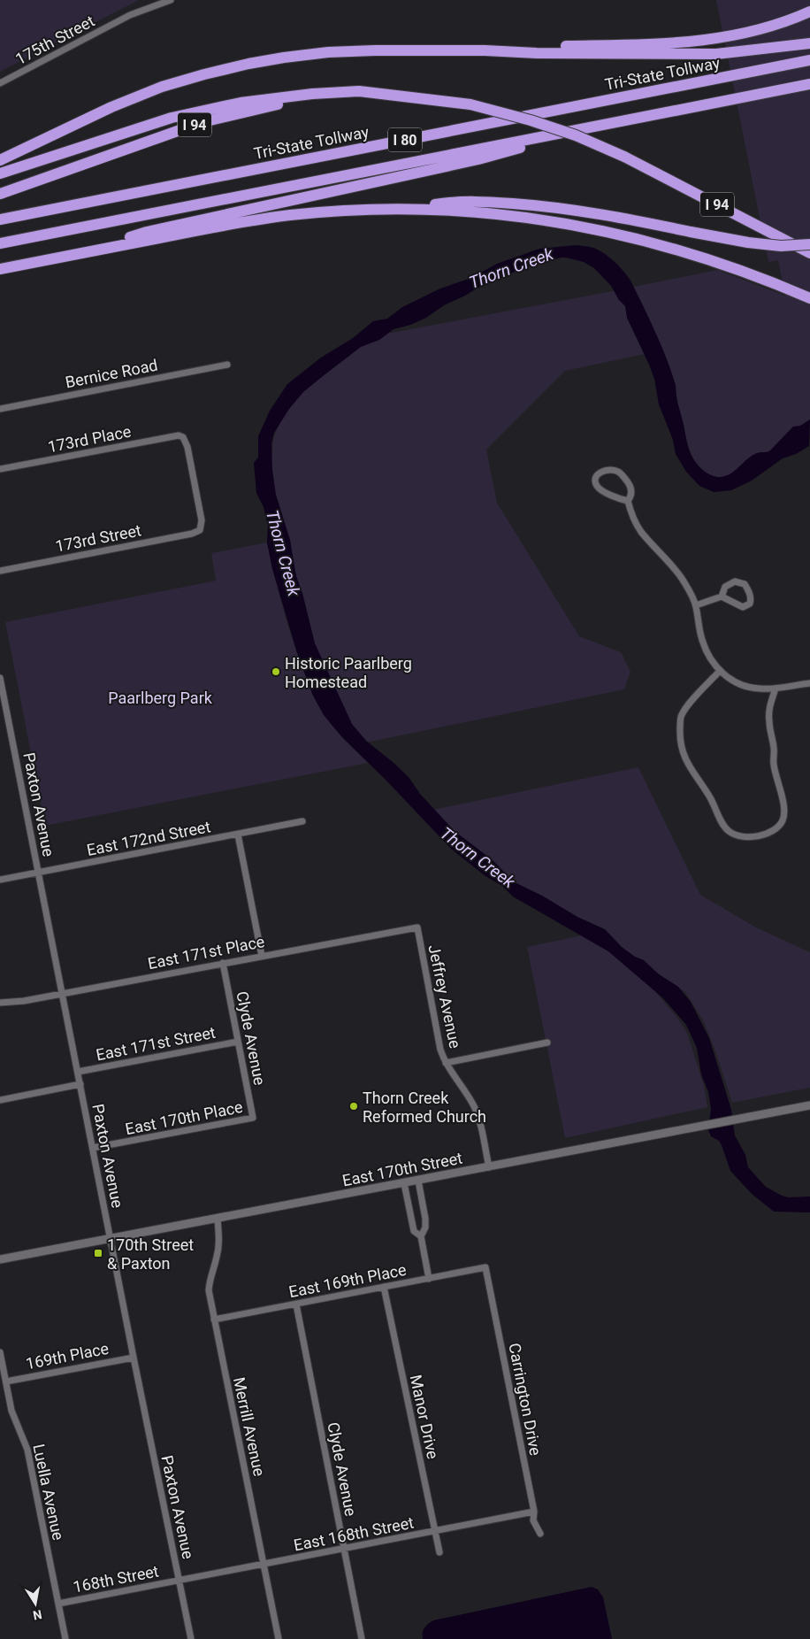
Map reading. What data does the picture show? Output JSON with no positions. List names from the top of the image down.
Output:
{
  "streets": {
    "highway": ["Tri-State Tollway", "I 94", "I 80"],
    "street": [
      "175th Street",
      "Bernice Road",
      "173rd Place",
      "173rd Street",
      "Paxton Avenue",
      "East 172nd Street",
      "East 171st Place",
      "Jeffrey Avenue",
      "Clyde Avenue",
      "East 171st Street",
      "East 170th Place",
      "East 170th Street",
      "East 169th Place",
      "169th Place",
      "Carrington Drive",
      "Manor Drive",
      "Merrill Avenue",
      "Luella Avenue",
      "East 168th Street",
      "168th Street"
    ]
  },
  "crossings": [
    ["173rd Place", "173rd Street"],
    ["Paxton Avenue", "East 172nd Street"],
    ["Paxton Avenue", "East 171st Place"],
    ["Paxton Avenue", "East 171st Street"],
    ["Paxton Avenue", "East 170th Place"],
    ["Paxton Avenue", "East 170th Street"],
    ["Paxton Avenue", "169th Place"],
    ["Paxton Avenue", "East 168th Street"],
    ["Paxton Avenue", "168th Street"],
    ["East 171st Place", "Jeffrey Avenue"],
    ["East 171st Place", "Clyde Avenue"],
    ["Jeffrey Avenue", "East 170th Street"],
    ["Clyde Avenue", "East 171st Street"],
    ["Clyde Avenue", "East 170th Place"],
    ["Clyde Avenue", "East 169th Place"],
    ["Clyde Avenue", "East 168th Street"],
    ["East 170th Street", "Merrill Avenue"],
    ["East 169th Place", "Carrington Drive"],
    ["East 169th Place", "Manor Drive"],
    ["East 169th Place", "Merrill Avenue"],
    ["169th Place", "Luella Avenue"],
    ["Carrington Drive", "East 168th Street"],
    ["Manor Drive", "East 168th Street"],
    ["Merrill Avenue", "East 168th Street"],
    ["Luella Avenue", "168th Street"],
    ["East 168th Street", "168th Street"]
  ],
  "water": ["Thorn Creek"],
  "parks": ["Paarlberg Park"],
  "places": {
    "other": ["Historic Paarlberg Homestead", "Thorn Creek Reformed Church"],
    "transit": ["170th Street & Paxton"]
  },
  "north": "bottom"
}
